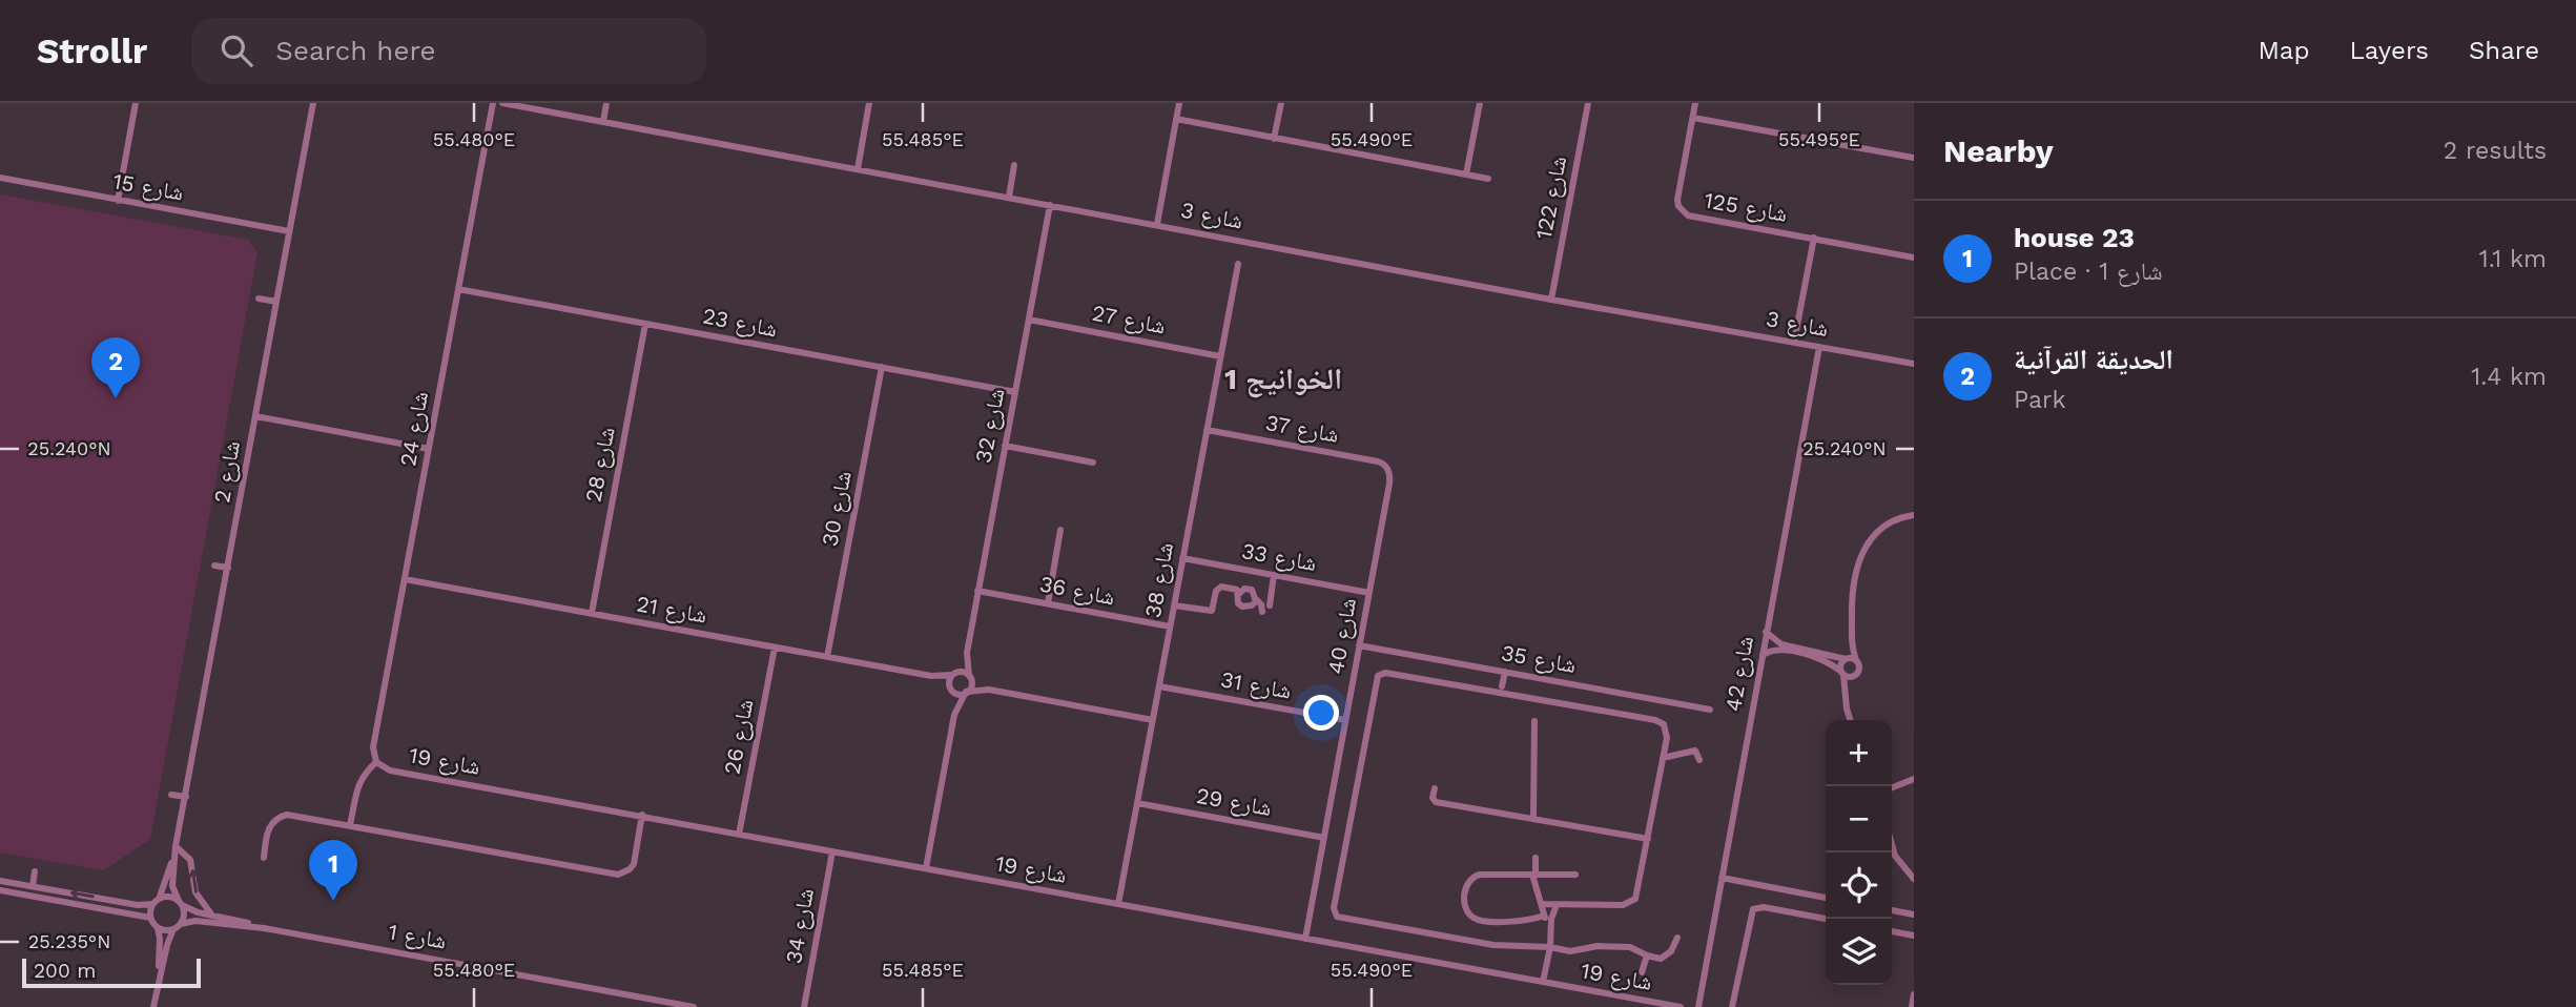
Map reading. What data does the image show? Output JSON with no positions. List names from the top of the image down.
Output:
{
  "streets": {
    "street": [
      "شارع 15",
      "شارع 122",
      "شارع 125",
      "شارع 3",
      "شارع 27",
      "شارع 23",
      "شارع 32",
      "شارع 24",
      "شارع 37",
      "شارع 28",
      "شارع 2",
      "شارع 30",
      "شارع 33",
      "شارع 38",
      "شارع 36",
      "شارع 21",
      "شارع 40",
      "شارع 35",
      "شارع 42",
      "شارع 31",
      "شارع 26",
      "شارع 19",
      "شارع 29",
      "شارع 34",
      "شارع 1"
    ]
  },
  "crossings": [
    ["شارع 15", "شارع 2"],
    ["شارع 122", "شارع 3"],
    ["شارع 3", "شارع 32"],
    ["شارع 3", "شارع 42"],
    ["شارع 27", "شارع 32"],
    ["شارع 27", "شارع 38"],
    ["شارع 23", "شارع 32"],
    ["شارع 23", "شارع 24"],
    ["شارع 23", "شارع 28"],
    ["شارع 23", "شارع 30"],
    ["شارع 32", "شارع 36"],
    ["شارع 32", "شارع 21"],
    ["شارع 24", "شارع 21"],
    ["شارع 24", "شارع 19"],
    ["شارع 37", "شارع 38"],
    ["شارع 37", "شارع 40"],
    ["شارع 28", "شارع 21"],
    ["شارع 2", "شارع 1"],
    ["شارع 30", "شارع 21"],
    ["شارع 33", "شارع 38"],
    ["شارع 33", "شارع 40"],
    ["شارع 38", "شارع 36"],
    ["شارع 38", "شارع 31"],
    ["شارع 38", "شارع 19"],
    ["شارع 38", "شارع 29"],
    ["شارع 21", "شارع 26"],
    ["شارع 40", "شارع 35"],
    ["شارع 40", "شارع 31"],
    ["شارع 40", "شارع 19"],
    ["شارع 40", "شارع 29"],
    ["شارع 26", "شارع 19"],
    ["شارع 19", "شارع 34"]
  ],
  "districts": ["الخوانيج 1"],
  "scale_bar": "200 m",
  "page": {
    "header": "Strollr",
    "search": "Search here",
    "nav": ["Map", "Layers", "Share"],
    "heading": ["Nearby", "2 results"],
    "list": [
      {
        "mark": "1",
        "name": "house 23",
        "note": "Place · شارع 1",
        "value": "1.1 km"
      },
      {
        "mark": "2",
        "name": "الحديقة القرآنية",
        "note": "Park",
        "value": "1.4 km"
      }
    ],
    "pins": ["2", "1"],
    "map_buttons": ["+", "−"],
    "scale": "200 m"
  },
  "coordinates": [
    "55.480°E",
    "55.485°E",
    "55.490°E",
    "55.495°E",
    "25.240°N",
    "25.235°N"
  ]
}
